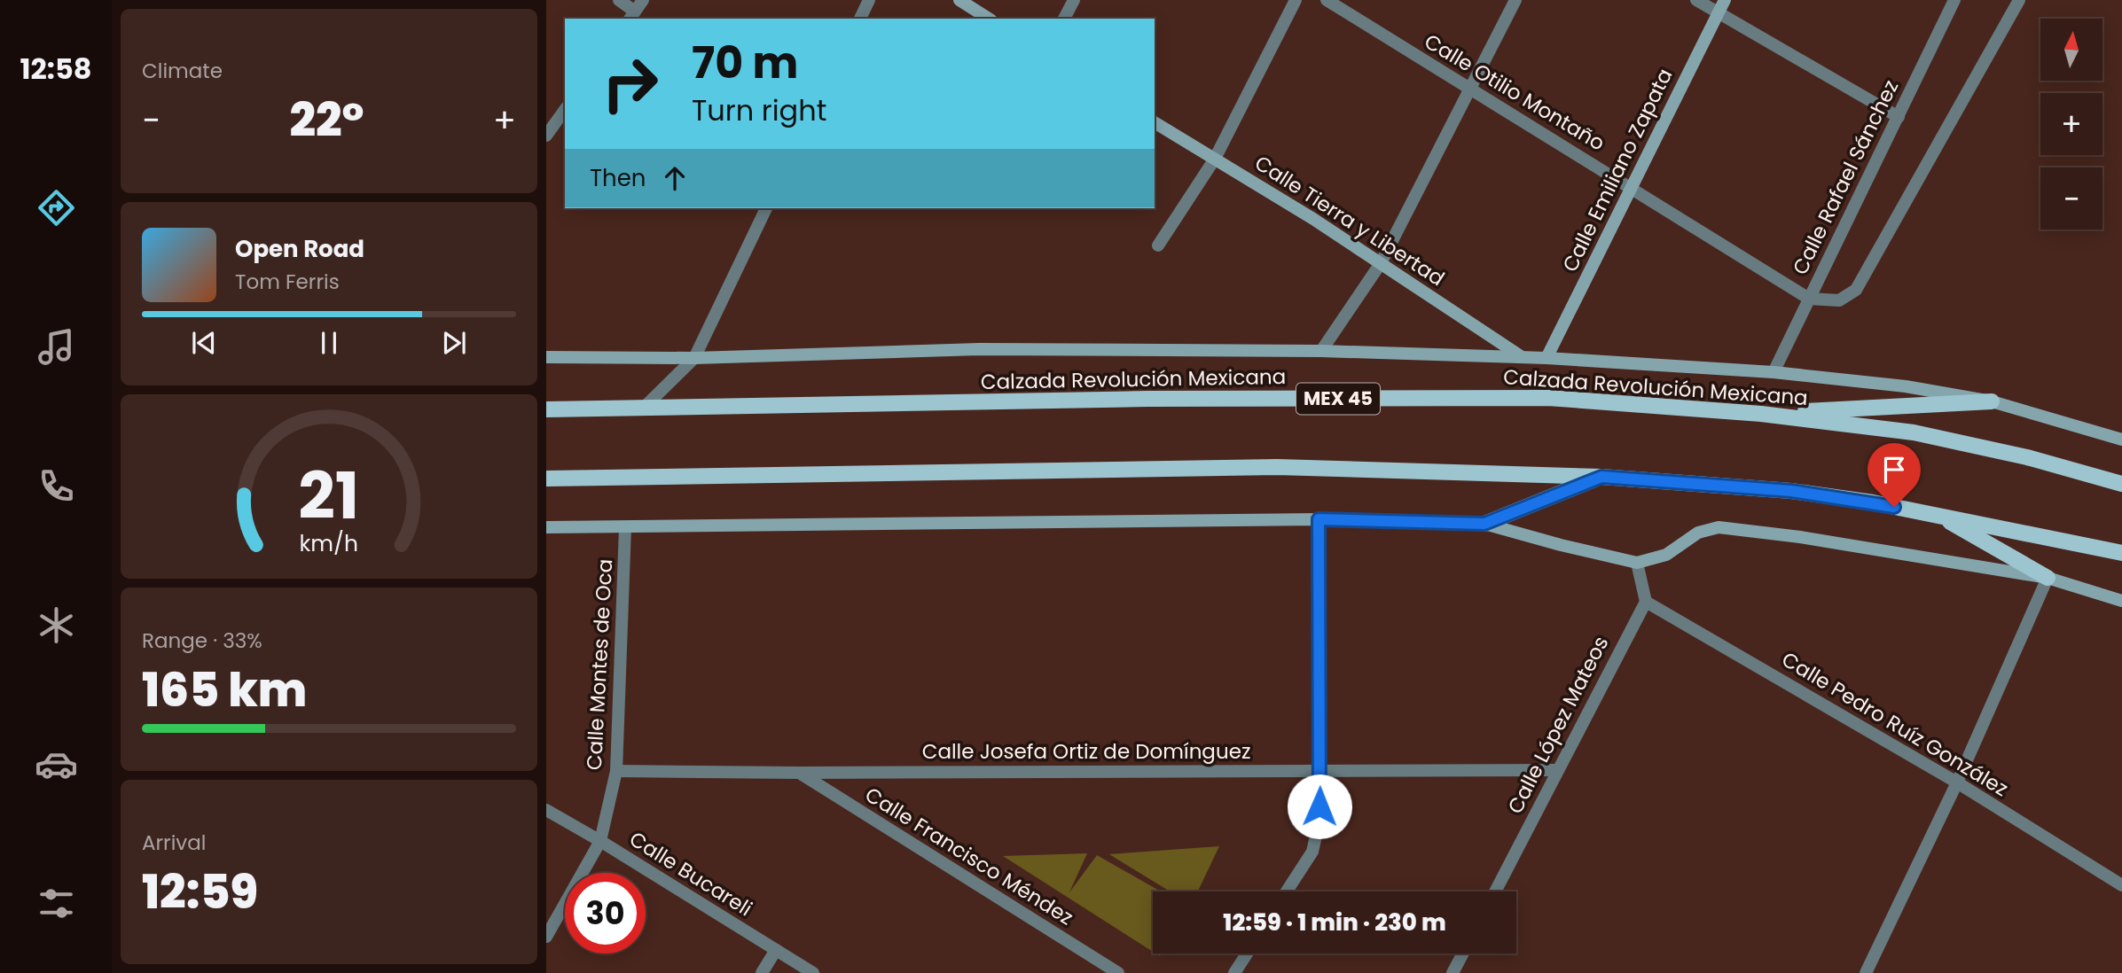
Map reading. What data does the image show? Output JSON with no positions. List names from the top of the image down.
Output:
{
  "streets": {
    "main road": ["Calzada Revolución Mexicana", "MEX 45"],
    "street": [
      "Calle Otilio Montaño",
      "Calle Emiliano Zapata",
      "Calle Rafael Sánchez",
      "Calle Tierra y Libertad",
      "Calle Montes de Oca",
      "Calle Pedro Ruíz González",
      "Calle López Mateos",
      "Calle Josefa Ortiz de Domínguez",
      "Calle Francisco Méndez",
      "Calle Bucareli"
    ]
  },
  "crossings": [
    ["Calle Otilio Montaño", "Calle Emiliano Zapata"],
    ["Calle Otilio Montaño", "Calle Rafael Sánchez"],
    ["Calle Montes de Oca", "Calle Josefa Ortiz de Domínguez"],
    ["Calle Montes de Oca", "Calle Bucareli"],
    ["Calle Pedro Ruíz González", "Calle López Mateos"],
    ["Calle López Mateos", "Calle Josefa Ortiz de Domínguez"],
    ["Calle Josefa Ortiz de Domínguez", "Calle Francisco Méndez"]
  ],
  "north": "top",
  "page": {
    "tabs": "12:58",
    "tile": [
      "Climate",
      ["Range · 33%", "165 km"],
      ["Arrival", "12:59"]
    ],
    "map_buttons": ["+", "−"],
    "turn": ["70 m", "Turn right"],
    "heat": ["−", "22°", "+"],
    "then": "Then",
    "song": ["Open Road", "Tom Ferris"],
    "limit": "30",
    "trip": "12:59 · 1 min · 230 m",
    "gauge": ["21", "km/h"]
  }
}
